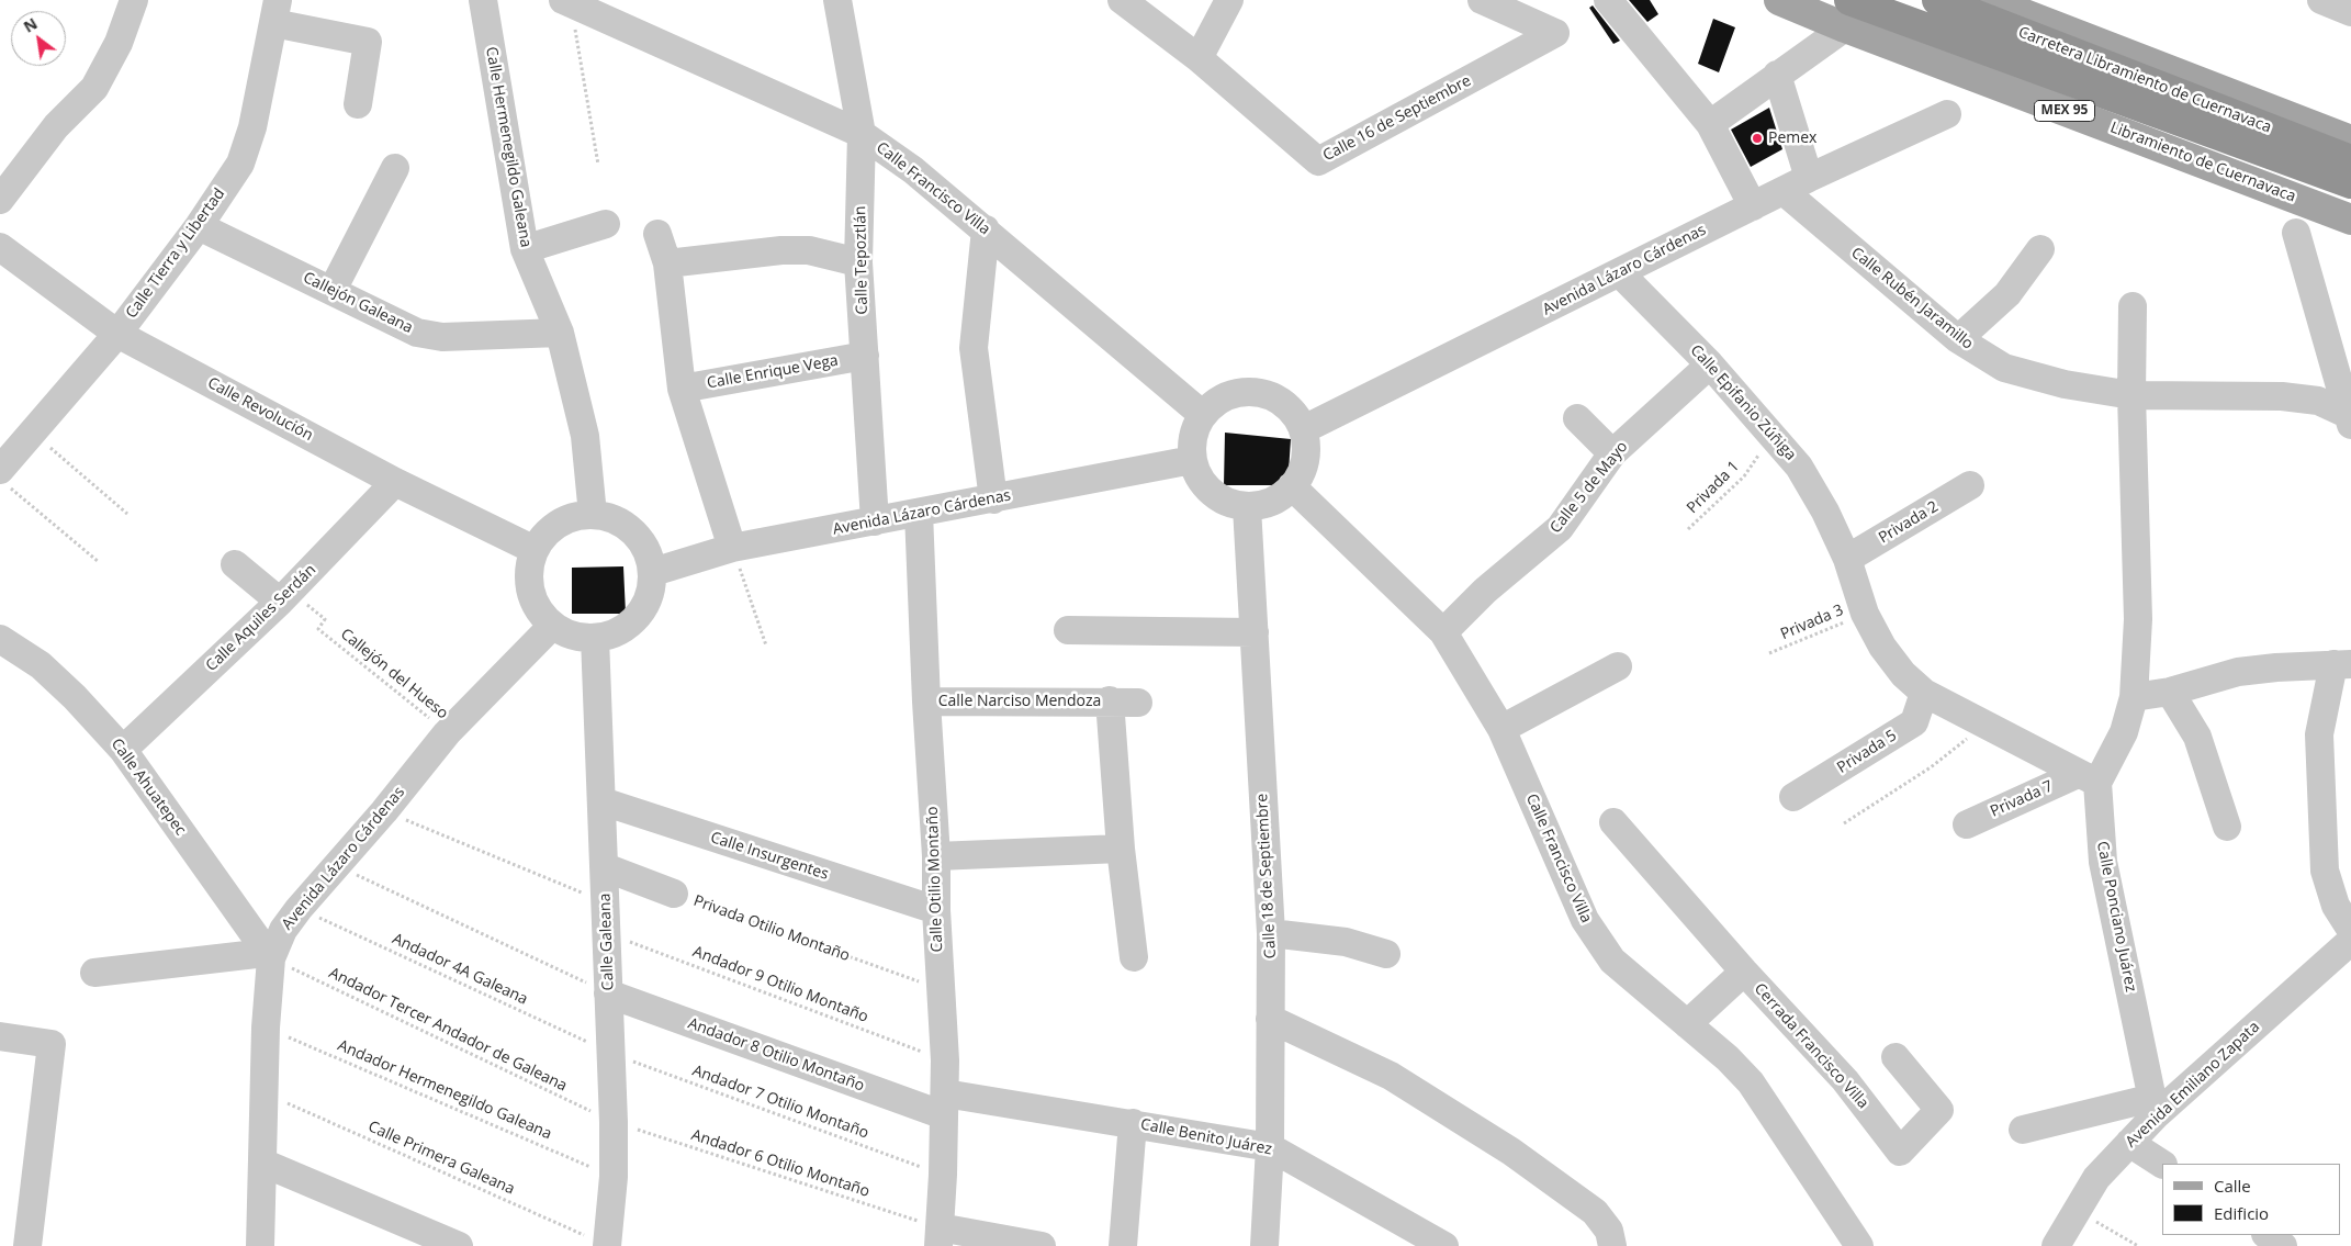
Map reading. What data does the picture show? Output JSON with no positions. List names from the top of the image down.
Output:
{
  "streets": {
    "highway": ["Carretera Libramiento de Cuernavaca", "MEX 95"],
    "main road": ["Libramiento de Cuernavaca"],
    "street": [
      "Calle 16 de Septiembre",
      "Calle Hermenegildo Galeana",
      "Calle Francisco Villa",
      "Calle Tierra y Libertad",
      "Calle Tepoztlán",
      "Avenida Lázaro Cárdenas",
      "Calle Rubén Jaramillo",
      "Callejón Galeana",
      "Calle Enrique Vega",
      "Calle Epifanio Zúñiga",
      "Calle Revolución",
      "Calle 5 de Mayo",
      "Privada 2",
      "Calle Aquiles Serdán",
      "Calle Narciso Mendoza",
      "Privada 5",
      "Calle Ahuatepec",
      "Privada 7",
      "Calle Insurgentes",
      "Calle 18 de Septiembre",
      "Calle Otilio Montaño",
      "Calle Ponciano Juárez",
      "Privada Otilio Montaño",
      "Calle Galeana",
      "Cerrada Francisco Villa",
      "Andador 8 Otilio Montaño",
      "Avenida Emiliano Zapata",
      "Calle Benito Juárez"
    ],
    "path": [
      "Privada 1",
      "Privada 3",
      "Callejón del Hueso",
      "Andador 4A Galeana",
      "Andador 9 Otilio Montaño",
      "Andador Tercer Andador de Galeana",
      "Andador Hermenegildo Galeana",
      "Andador 7 Otilio Montaño",
      "Calle Primera Galeana",
      "Andador 6 Otilio Montaño"
    ]
  },
  "crossings": [
    ["Carretera Libramiento de Cuernavaca", "Libramiento de Cuernavaca"],
    ["Calle Hermenegildo Galeana", "Avenida Lázaro Cárdenas"],
    ["Calle Hermenegildo Galeana", "Callejón Galeana"],
    ["Calle Hermenegildo Galeana", "Calle Revolución"],
    ["Calle Hermenegildo Galeana", "Calle Galeana"],
    ["Calle Francisco Villa", "Calle Tepoztlán"],
    ["Calle Francisco Villa", "Avenida Lázaro Cárdenas"],
    ["Calle Francisco Villa", "Calle 5 de Mayo"],
    ["Calle Francisco Villa", "Calle 18 de Septiembre"],
    ["Calle Francisco Villa", "Cerrada Francisco Villa"],
    ["Calle Tierra y Libertad", "Callejón Galeana"],
    ["Calle Tierra y Libertad", "Calle Revolución"],
    ["Calle Tepoztlán", "Avenida Lázaro Cárdenas"],
    ["Calle Tepoztlán", "Calle Enrique Vega"],
    ["Avenida Lázaro Cárdenas", "Calle Rubén Jaramillo"],
    ["Avenida Lázaro Cárdenas", "Calle Epifanio Zúñiga"],
    ["Avenida Lázaro Cárdenas", "Calle Revolución"],
    ["Avenida Lázaro Cárdenas", "Callejón del Hueso"],
    ["Avenida Lázaro Cárdenas", "Calle Ahuatepec"],
    ["Avenida Lázaro Cárdenas", "Calle 18 de Septiembre"],
    ["Avenida Lázaro Cárdenas", "Calle Otilio Montaño"],
    ["Avenida Lázaro Cárdenas", "Calle Galeana"],
    ["Avenida Lázaro Cárdenas", "Andador 4A Galeana"],
    ["Avenida Lázaro Cárdenas", "Andador Tercer Andador de Galeana"],
    ["Avenida Lázaro Cárdenas", "Andador Hermenegildo Galeana"],
    ["Avenida Lázaro Cárdenas", "Calle Primera Galeana"],
    ["Calle Epifanio Zúñiga", "Calle 5 de Mayo"],
    ["Calle Epifanio Zúñiga", "Privada 1"],
    ["Calle Epifanio Zúñiga", "Privada 2"],
    ["Calle Epifanio Zúñiga", "Privada 3"],
    ["Calle Epifanio Zúñiga", "Privada 5"],
    ["Calle Epifanio Zúñiga", "Privada 7"],
    ["Calle Epifanio Zúñiga", "Calle Ponciano Juárez"],
    ["Calle Revolución", "Calle Aquiles Serdán"],
    ["Calle Revolución", "Calle Galeana"],
    ["Calle Aquiles Serdán", "Callejón del Hueso"],
    ["Calle Aquiles Serdán", "Calle Ahuatepec"],
    ["Calle Narciso Mendoza", "Calle Otilio Montaño"],
    ["Calle Ahuatepec", "Andador Tercer Andador de Galeana"],
    ["Privada 7", "Calle Ponciano Juárez"],
    ["Calle Insurgentes", "Calle Otilio Montaño"],
    ["Calle Insurgentes", "Calle Galeana"],
    ["Calle 18 de Septiembre", "Calle Benito Juárez"],
    ["Calle Otilio Montaño", "Privada Otilio Montaño"],
    ["Calle Otilio Montaño", "Andador 9 Otilio Montaño"],
    ["Calle Otilio Montaño", "Andador 8 Otilio Montaño"],
    ["Calle Otilio Montaño", "Andador 7 Otilio Montaño"],
    ["Calle Otilio Montaño", "Calle Benito Juárez"],
    ["Calle Otilio Montaño", "Andador 6 Otilio Montaño"],
    ["Calle Ponciano Juárez", "Avenida Emiliano Zapata"],
    ["Privada Otilio Montaño", "Calle Galeana"],
    ["Calle Galeana", "Andador 4A Galeana"],
    ["Calle Galeana", "Andador 9 Otilio Montaño"],
    ["Calle Galeana", "Andador Tercer Andador de Galeana"],
    ["Calle Galeana", "Andador 8 Otilio Montaño"],
    ["Calle Galeana", "Andador Hermenegildo Galeana"],
    ["Calle Galeana", "Andador 7 Otilio Montaño"],
    ["Calle Galeana", "Calle Primera Galeana"],
    ["Calle Galeana", "Andador 6 Otilio Montaño"],
    ["Andador 4A Galeana", "Andador 7 Otilio Montaño"],
    ["Andador Tercer Andador de Galeana", "Andador 6 Otilio Montaño"],
    ["Andador 8 Otilio Montaño", "Calle Benito Juárez"]
  ],
  "places": ["Pemex"],
  "legend": ["Calle", "Edificio"],
  "north": "top left"
}
